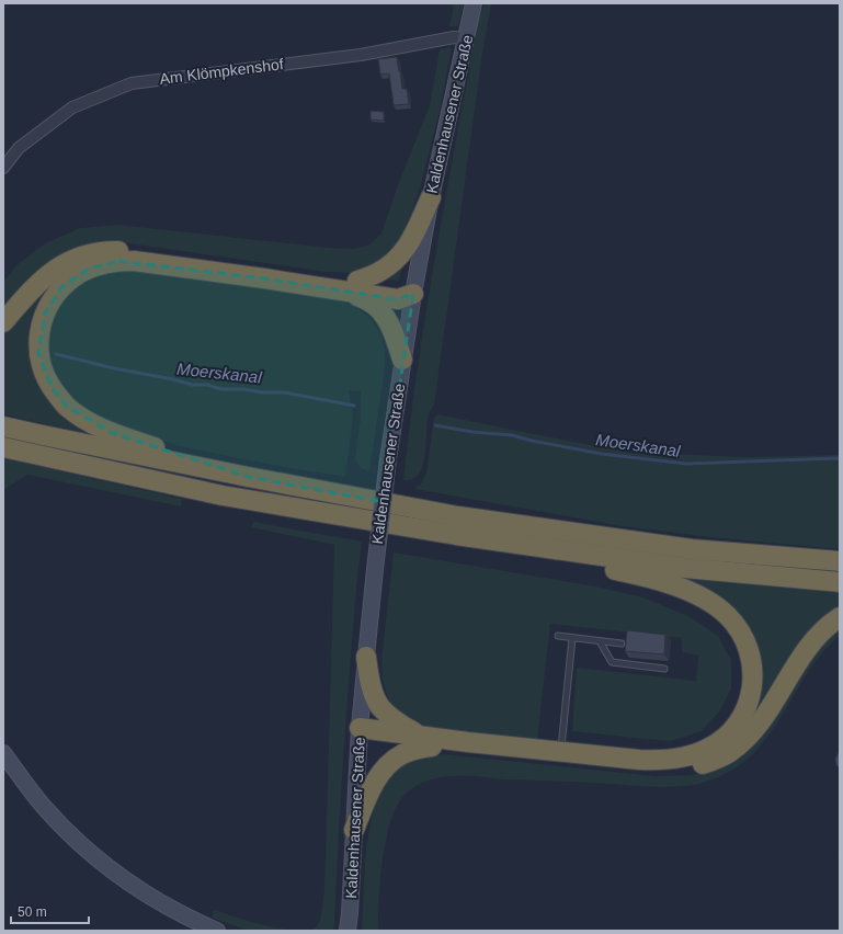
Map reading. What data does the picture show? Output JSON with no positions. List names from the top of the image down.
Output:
{
  "streets": {
    "main road": ["Kaldenhausener Straße"],
    "street": ["Am Klömpkenshof"]
  },
  "crossings": [
    ["Am Klömpkenshof", "Kaldenhausener Straße"]
  ],
  "water": ["Moerskanal"],
  "scale_bar": "50 m"
}
